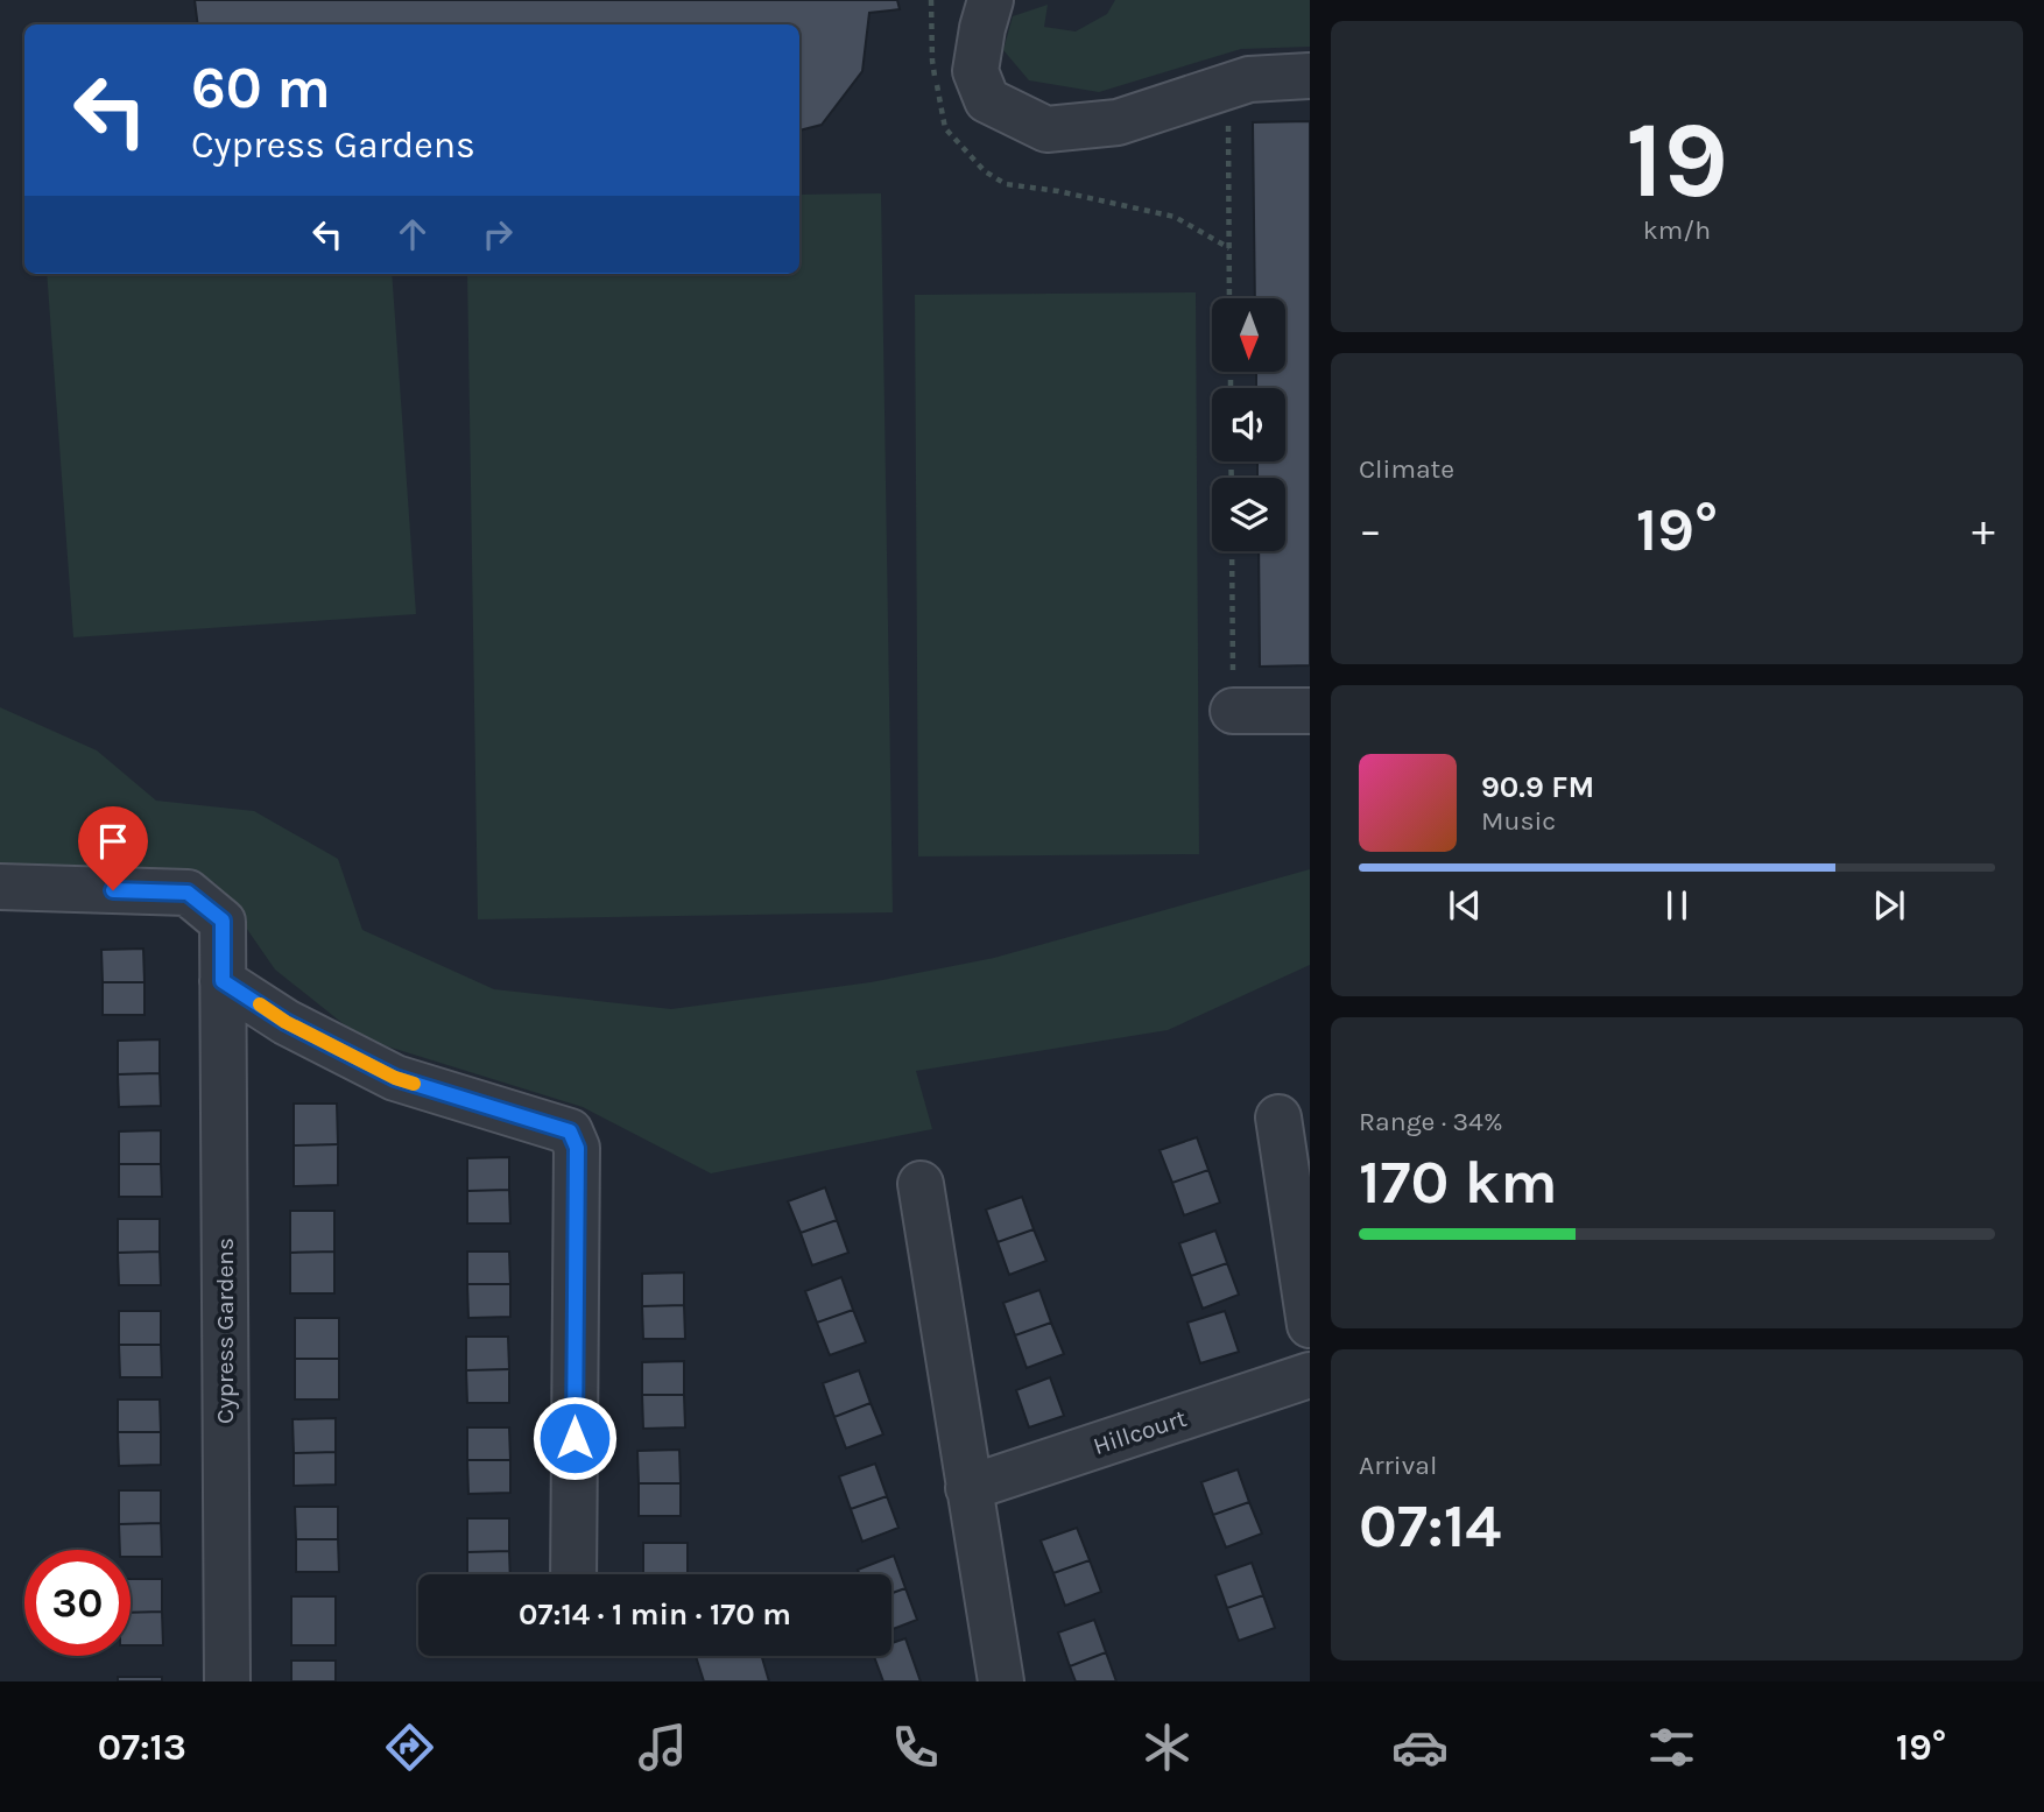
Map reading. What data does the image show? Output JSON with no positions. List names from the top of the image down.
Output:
{
  "streets": {
    "street": ["Cypress Gardens", "Hillcourt"]
  },
  "north": "bottom",
  "page": {
    "tile": [
      ["19", "km/h"],
      "Climate",
      ["Range · 34%", "170 km"],
      ["Arrival", "07:14"]
    ],
    "turn": ["60 m", "Cypress Gardens"],
    "heat": ["−", "19°", "+"],
    "song": ["90.9 FM", "Music"],
    "limit": "30",
    "trip": "07:14 · 1 min · 170 m",
    "tabs": ["07:13", "19°"]
  }
}
